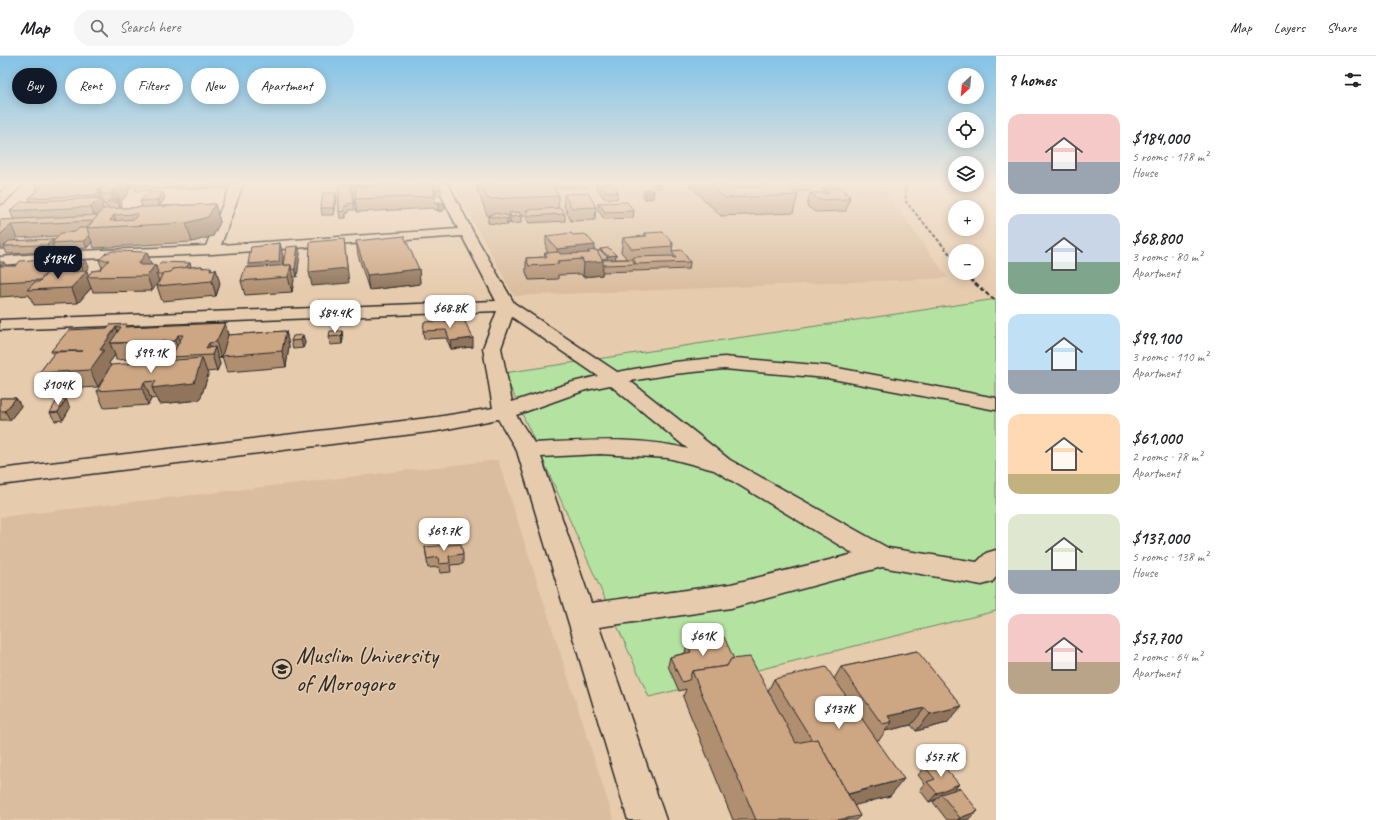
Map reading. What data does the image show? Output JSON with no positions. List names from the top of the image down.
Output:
{
  "places": {
    "school or university": ["Muslim University of Morogoro"]
  },
  "north": "bottom left",
  "page": {
    "header": "Map",
    "search": "Search here",
    "nav": ["Map", "Layers", "Share"],
    "heading": "9 homes",
    "map_buttons": ["+", "−"],
    "chip": [
      "Buy",
      "Rent",
      "Filters",
      "New",
      "Apartment"
    ],
    "list": [
      {
        "name": "$184,000",
        "note": "5 rooms · 178 m² · House"
      },
      {
        "name": "$68,800",
        "note": "3 rooms · 80 m² · Apartment"
      },
      {
        "name": "$99,100",
        "note": "3 rooms · 110 m² · Apartment"
      },
      {
        "name": "$61,000",
        "note": "2 rooms · 78 m² · Apartment"
      },
      {
        "name": "$137,000",
        "note": "5 rooms · 138 m² · House"
      },
      {
        "name": "$57,700",
        "note": "2 rooms · 64 m² · Apartment"
      }
    ],
    "price": [
      "$184K",
      "$68.8K",
      "$84.4K",
      "$99.1K",
      "$104K",
      "$69.7K",
      "$61K",
      "$137K",
      "$57.7K"
    ]
  }
}
